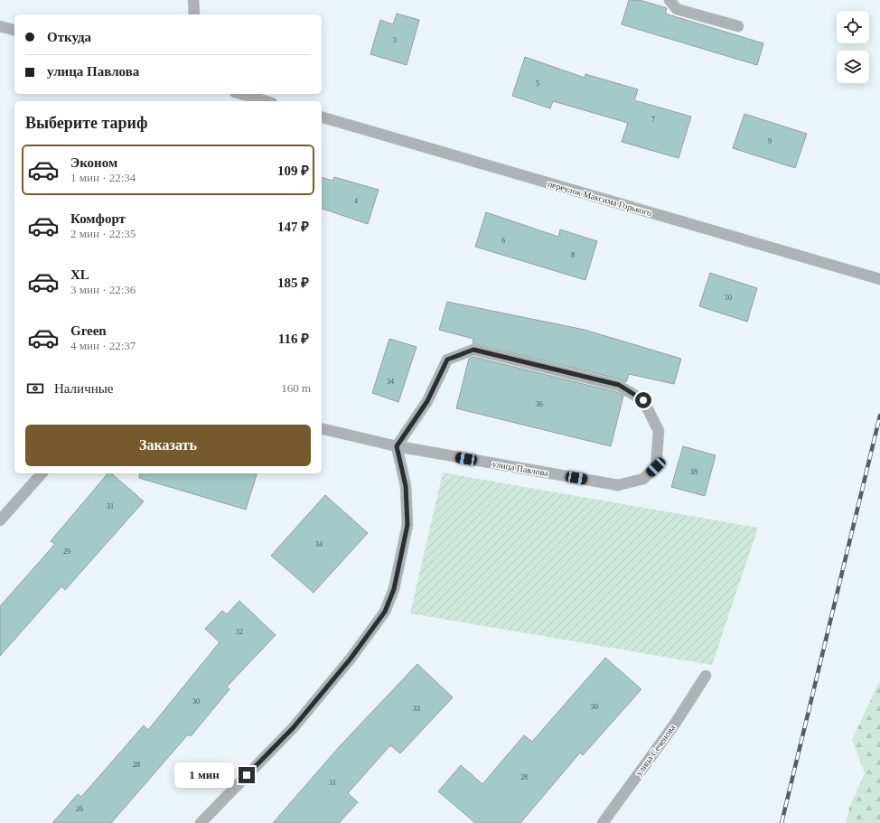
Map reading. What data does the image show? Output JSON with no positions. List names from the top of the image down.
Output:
{
  "streets": {
    "street": ["переулок Максима Горького", "улица Павлова", "улица Сеченова"]
  },
  "house_numbers": [
    "3",
    "5",
    "7",
    "9",
    "4",
    "6",
    "8",
    "10",
    "34",
    "36",
    "38",
    "31",
    "34",
    "29",
    "32",
    "30",
    "30",
    "33",
    "28",
    "28",
    "31",
    "26"
  ],
  "page": {
    "banner": ["Откуда", "улица Павлова"],
    "heading": "Выберите тариф",
    "list": [
      {
        "name": "Эконом",
        "note": "1 мин · 22:34",
        "value": "109 ₽"
      },
      {
        "name": "Комфорт",
        "note": "2 мин · 22:35",
        "value": "147 ₽"
      },
      {
        "name": "XL",
        "note": "3 мин · 22:36",
        "value": "185 ₽"
      },
      {
        "name": "Green",
        "note": "4 мин · 22:37",
        "value": "116 ₽"
      }
    ],
    "pay": ["Наличные", "160 m"],
    "buttons": "Заказать",
    "bubble": "1 мин"
  }
}
